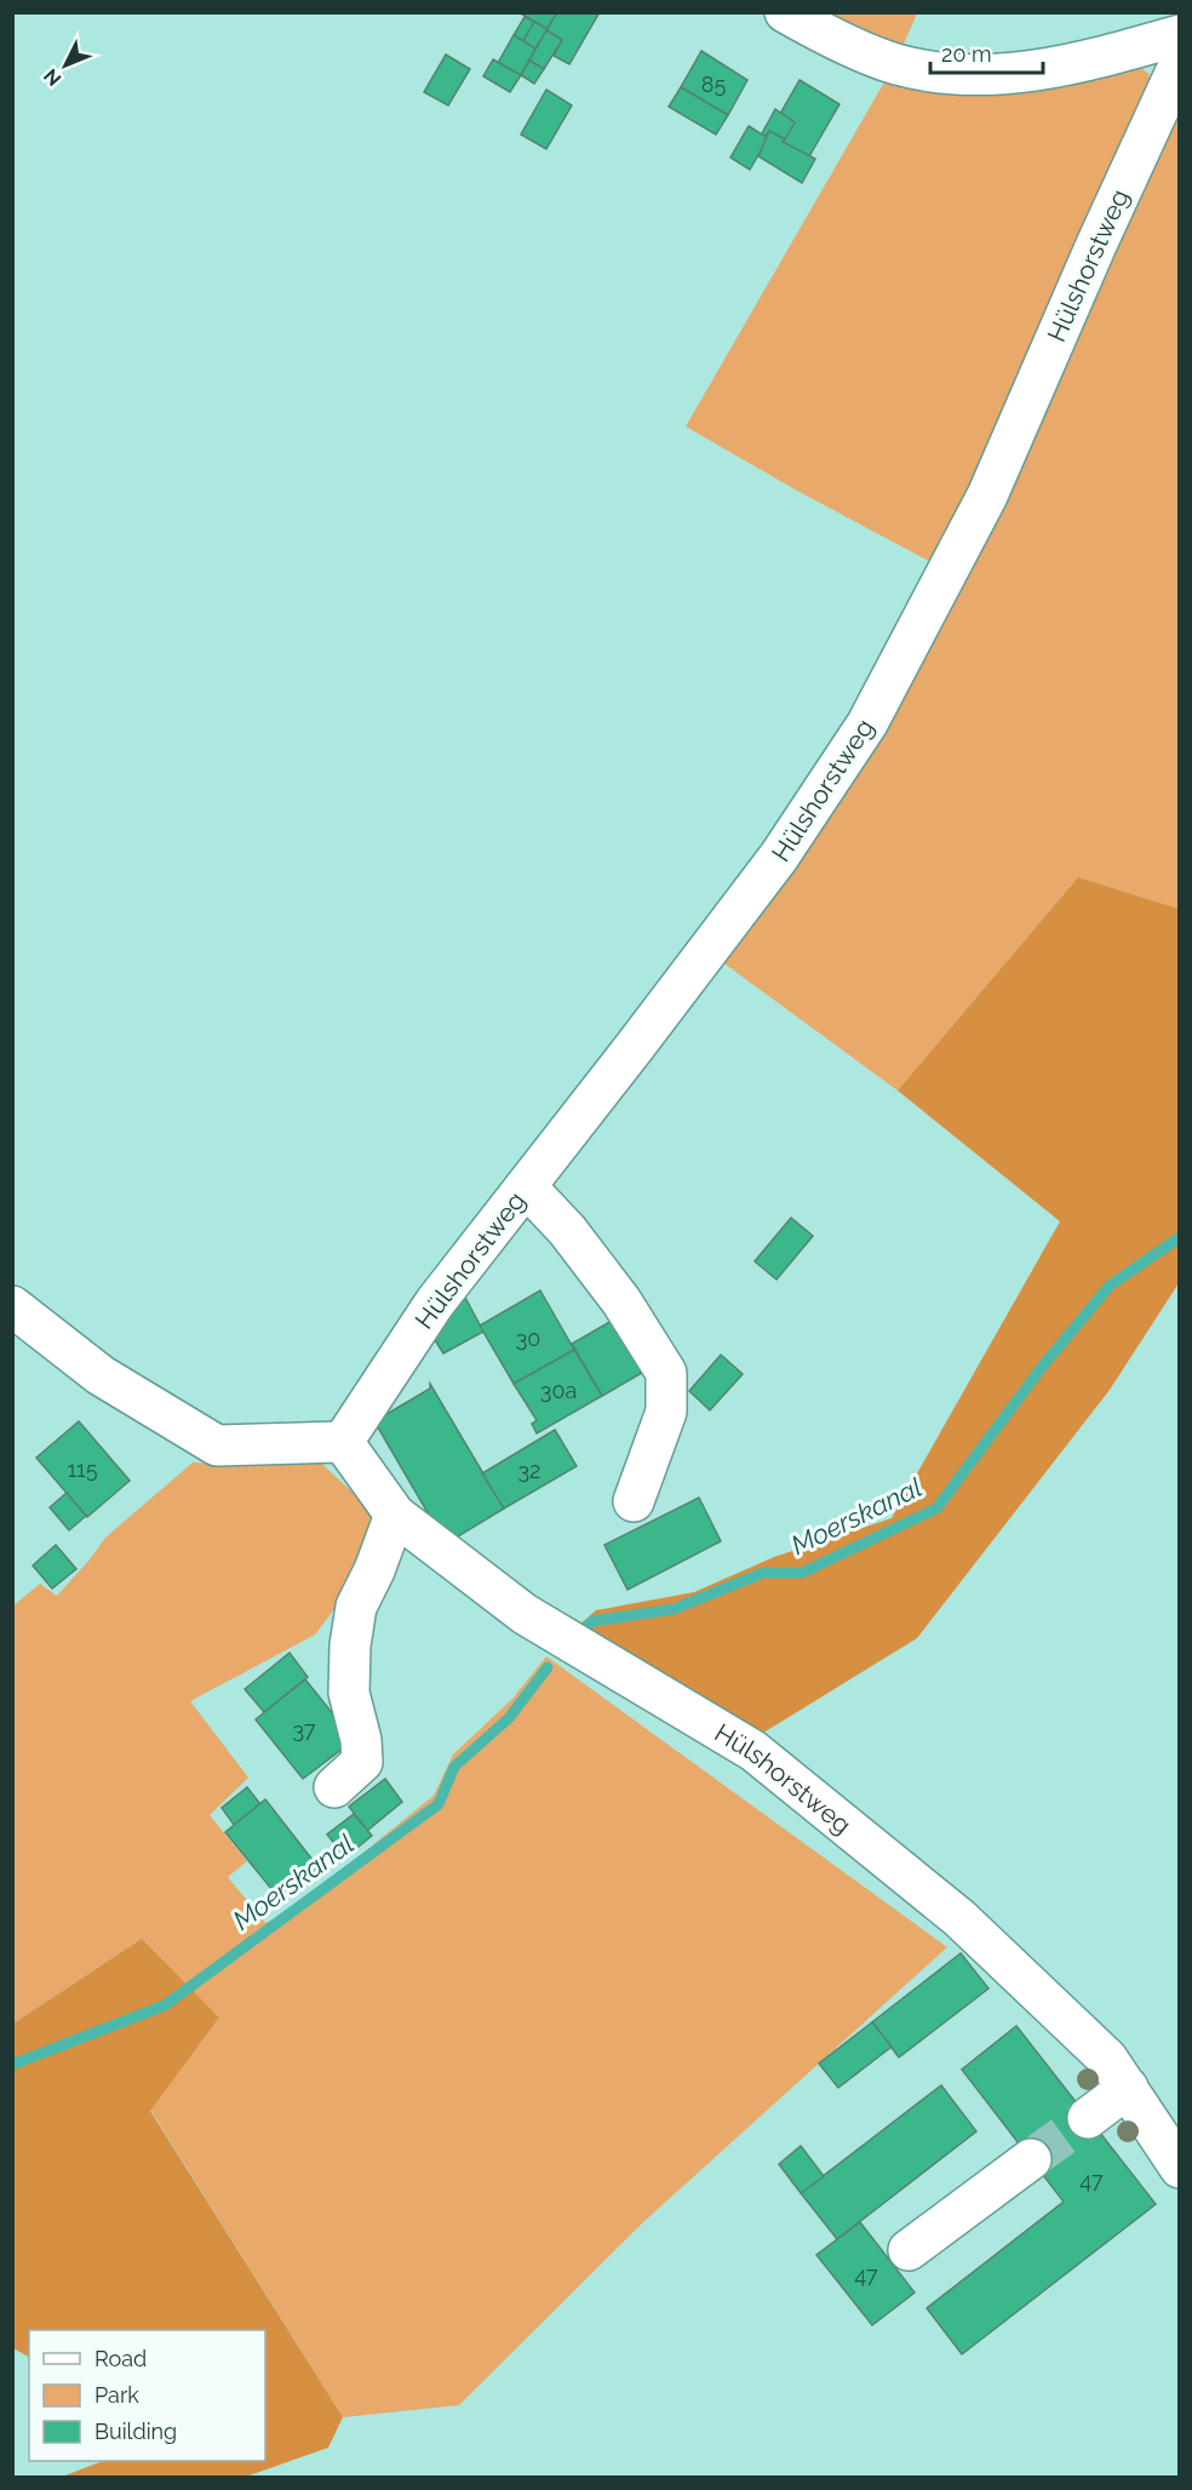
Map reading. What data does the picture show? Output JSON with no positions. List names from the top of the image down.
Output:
{
  "streets": {
    "street": ["Hülshorstweg"]
  },
  "water": ["Moerskanal"],
  "house_numbers": [
    "85",
    "30",
    "30a",
    "115",
    "32",
    "37",
    "47",
    "47"
  ],
  "legend": ["Road", "Park", "Building"],
  "scale_bar": "20 m",
  "north": "bottom left"
}
